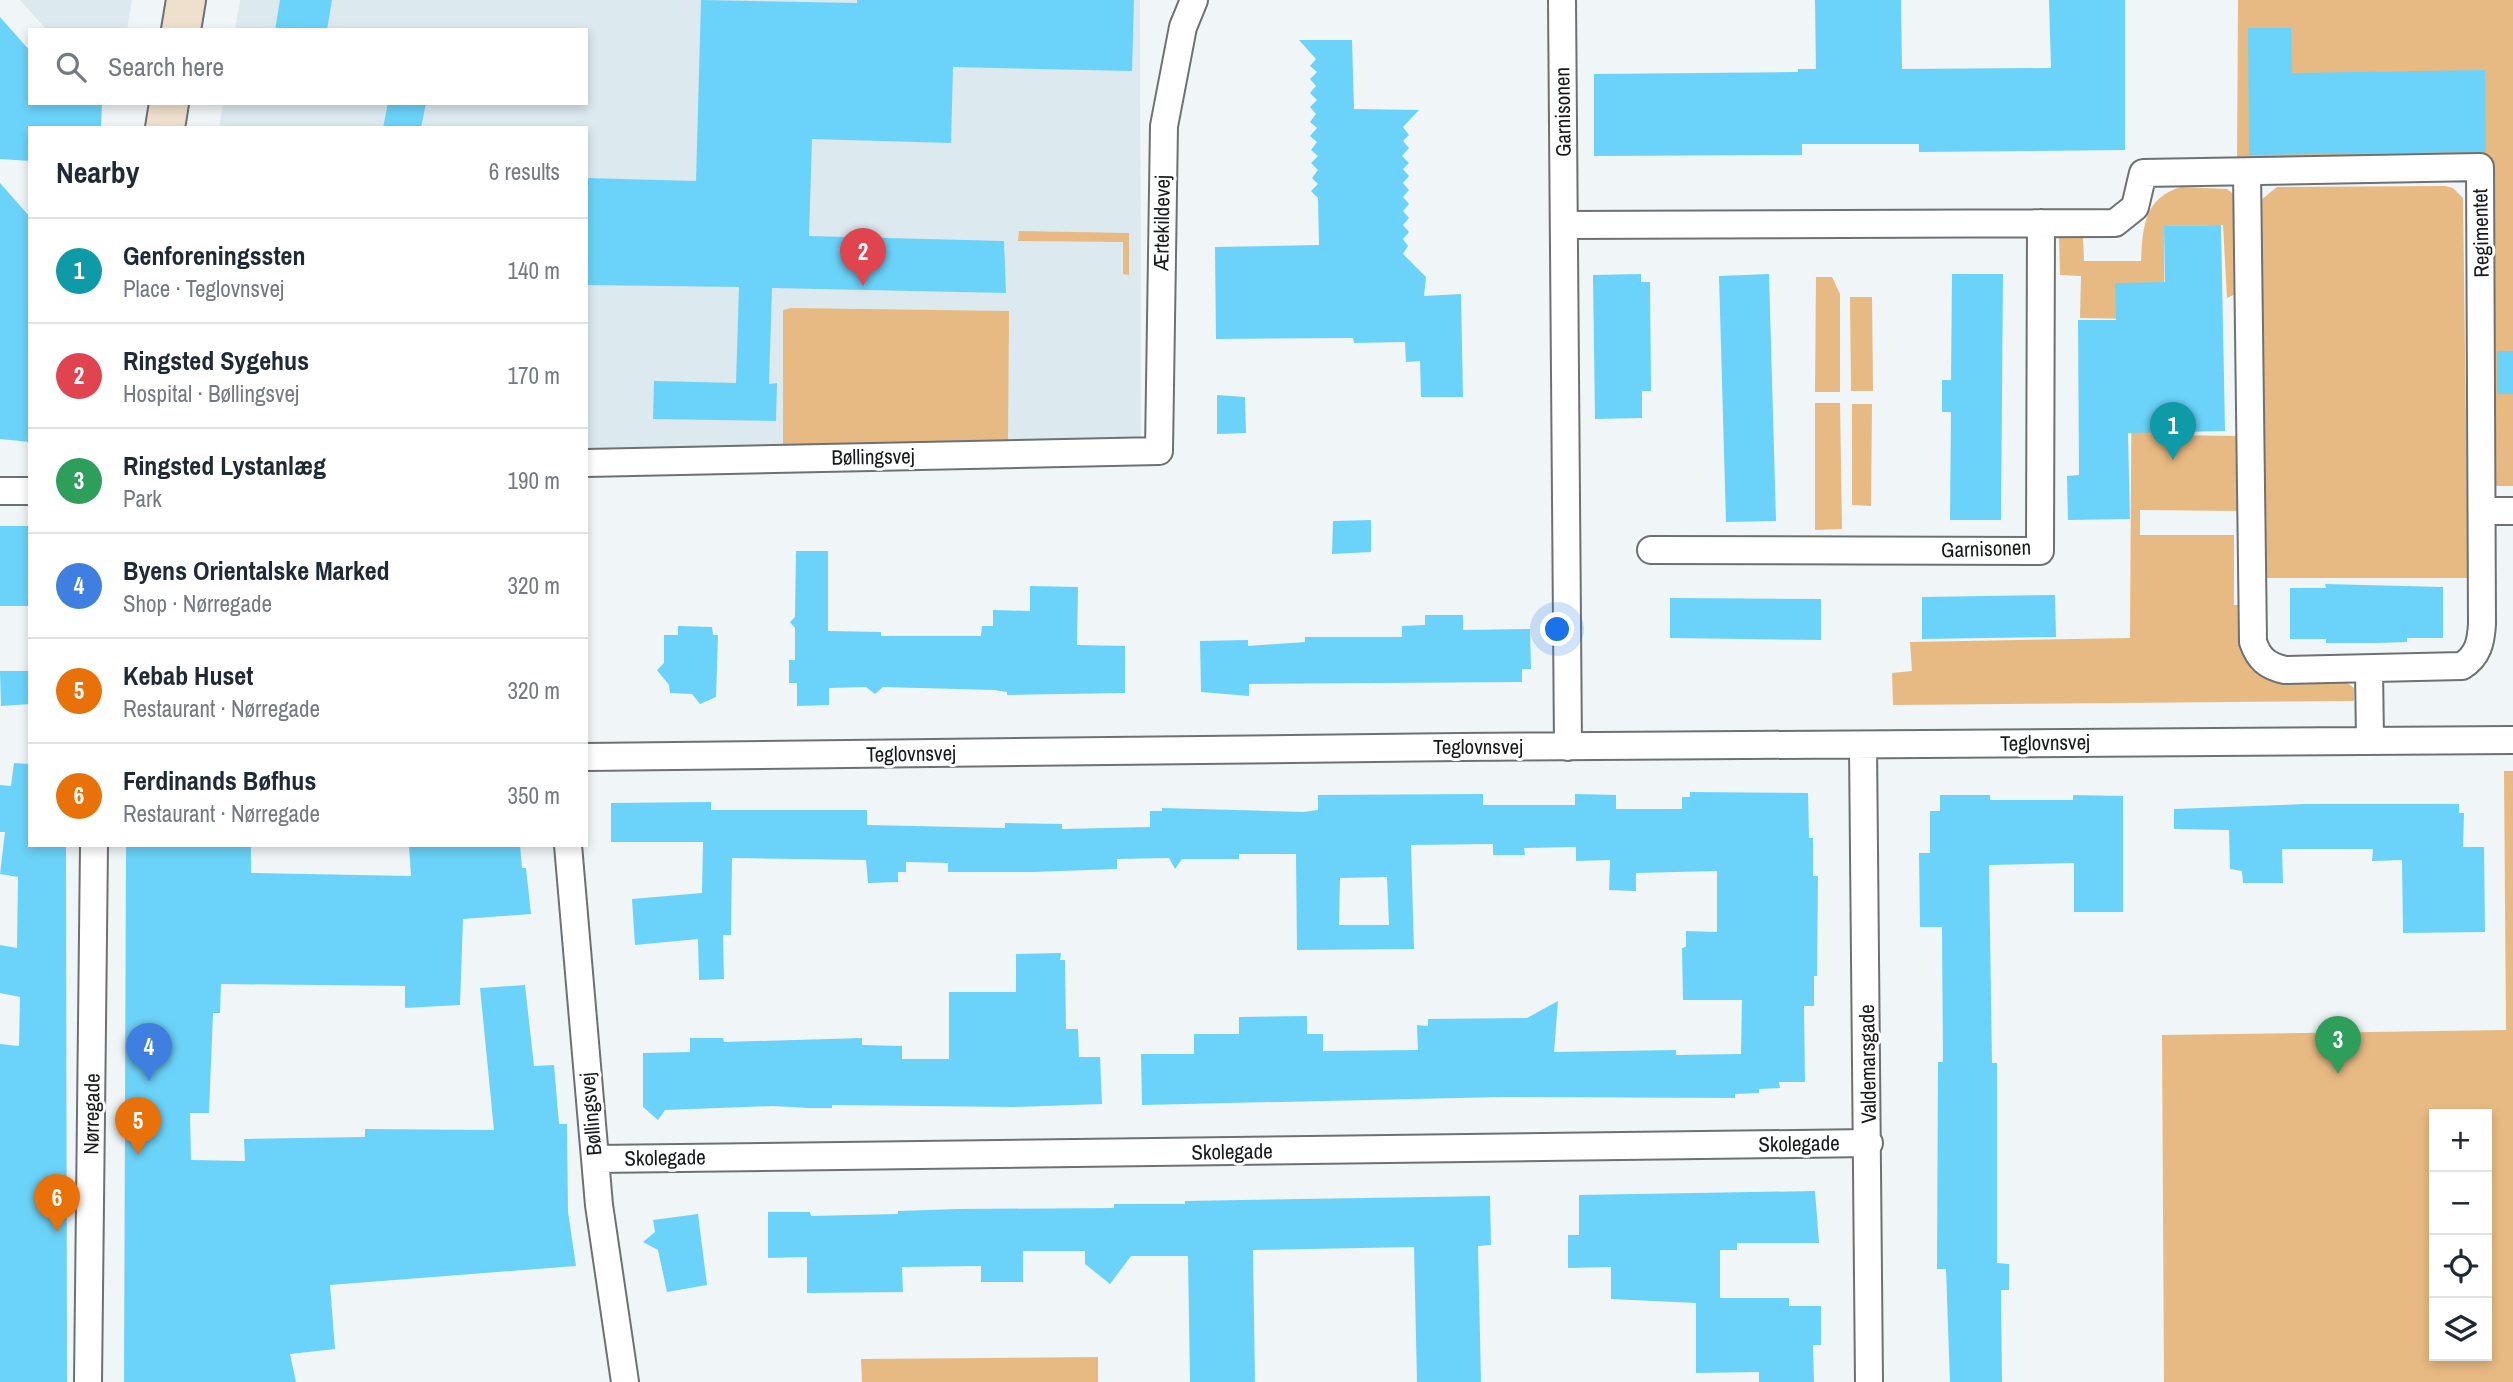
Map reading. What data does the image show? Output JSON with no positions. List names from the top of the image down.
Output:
{
  "streets": {
    "street": [
      "Garnisonen",
      "Ærtekildevej",
      "Regimentet",
      "Bøllingsvej",
      "Teglovnsvej",
      "Valdemarsgade",
      "Nørregade",
      "Skolegade"
    ]
  },
  "crossings": [
    ["Garnisonen", "Regimentet"],
    ["Garnisonen", "Teglovnsvej"],
    ["Ærtekildevej", "Bøllingsvej"],
    ["Bøllingsvej", "Skolegade"],
    ["Teglovnsvej", "Valdemarsgade"],
    ["Valdemarsgade", "Skolegade"]
  ],
  "page": {
    "search": "Search here",
    "heading": ["Nearby", "6 results"],
    "list": [
      {
        "mark": "1",
        "name": "Genforeningssten",
        "note": "Place · Teglovnsvej",
        "value": "140 m"
      },
      {
        "mark": "2",
        "name": "Ringsted Sygehus",
        "note": "Hospital · Bøllingsvej",
        "value": "170 m"
      },
      {
        "mark": "3",
        "name": "Ringsted Lystanlæg",
        "note": "Park",
        "value": "190 m"
      },
      {
        "mark": "4",
        "name": "Byens Orientalske Marked",
        "note": "Shop · Nørregade",
        "value": "320 m"
      },
      {
        "mark": "5",
        "name": "Kebab Huset",
        "note": "Restaurant · Nørregade",
        "value": "320 m"
      },
      {
        "mark": "6",
        "name": "Ferdinands Bøfhus",
        "note": "Restaurant · Nørregade",
        "value": "350 m"
      }
    ],
    "pins": [
      "2",
      "1",
      "3",
      "4",
      "5",
      "6"
    ],
    "map_buttons": ["+", "−"]
  }
}
